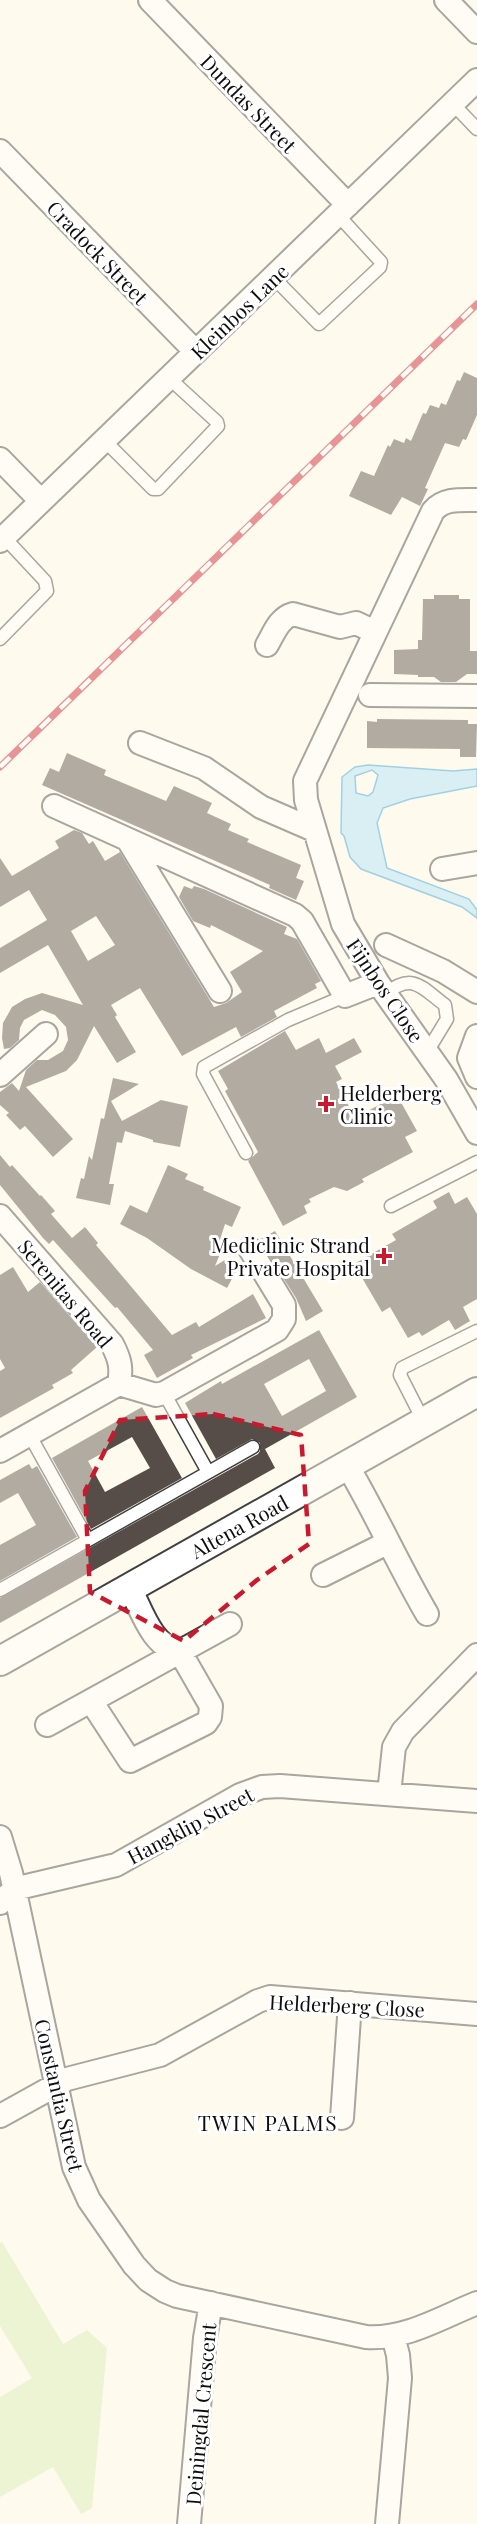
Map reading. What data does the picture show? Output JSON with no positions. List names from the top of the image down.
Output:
{
  "streets": {
    "street": [
      "Dundas Street",
      "Cradock Street",
      "Kleinbos Lane",
      "Fijnbos Close",
      "Serenitas Road",
      "Altena Road",
      "Hangklip Street",
      "Helderberg Close",
      "Constantia Street",
      "Deiningdal Crescent"
    ]
  },
  "crossings": [
    ["Dundas Street", "Kleinbos Lane"],
    ["Cradock Street", "Kleinbos Lane"],
    ["Hangklip Street", "Constantia Street"],
    ["Helderberg Close", "Constantia Street"],
    ["Constantia Street", "Deiningdal Crescent"]
  ],
  "districts": ["TWIN PALMS"],
  "places": {
    "health": ["Helderberg Clinic", "Mediclinic Strand Private Hospital"]
  }
}
